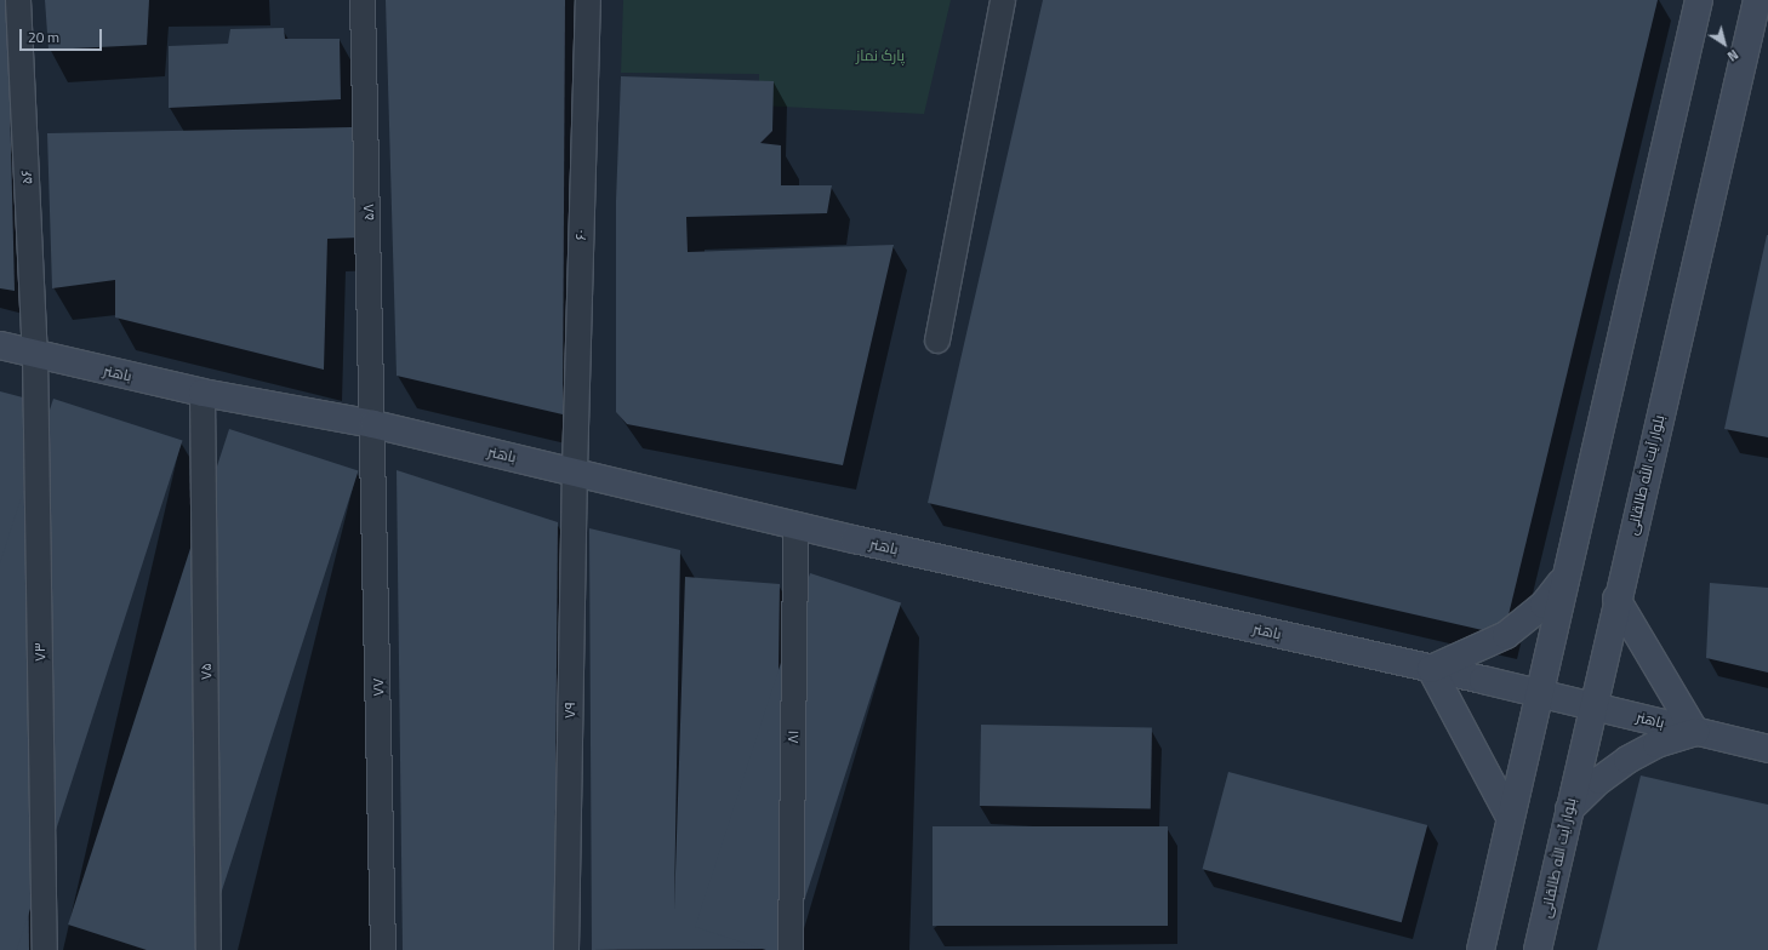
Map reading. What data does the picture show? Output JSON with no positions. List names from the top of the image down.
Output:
{
  "streets": {
    "main road": ["باهنر", "بلوار آیت الله طالقانی"],
    "street": [
      "۵۶",
      "۵۸",
      "۶۰",
      "۷۳",
      "۷۵",
      "۷۷",
      "۷۹",
      "۸۱"
    ]
  },
  "crossings": [
    ["۵۶", "باهنر"],
    ["۵۶", "۷۳"],
    ["۵۸", "باهنر"],
    ["۵۸", "۷۷"],
    ["۶۰", "باهنر"],
    ["۶۰", "۷۹"],
    ["باهنر", "بلوار آیت الله طالقانی"],
    ["باهنر", "۷۳"],
    ["باهنر", "۷۵"],
    ["باهنر", "۷۷"],
    ["باهنر", "۷۹"],
    ["باهنر", "۸۱"]
  ],
  "parks": ["پارک نماز"],
  "scale_bar": "20 m",
  "north": "bottom right"
}
